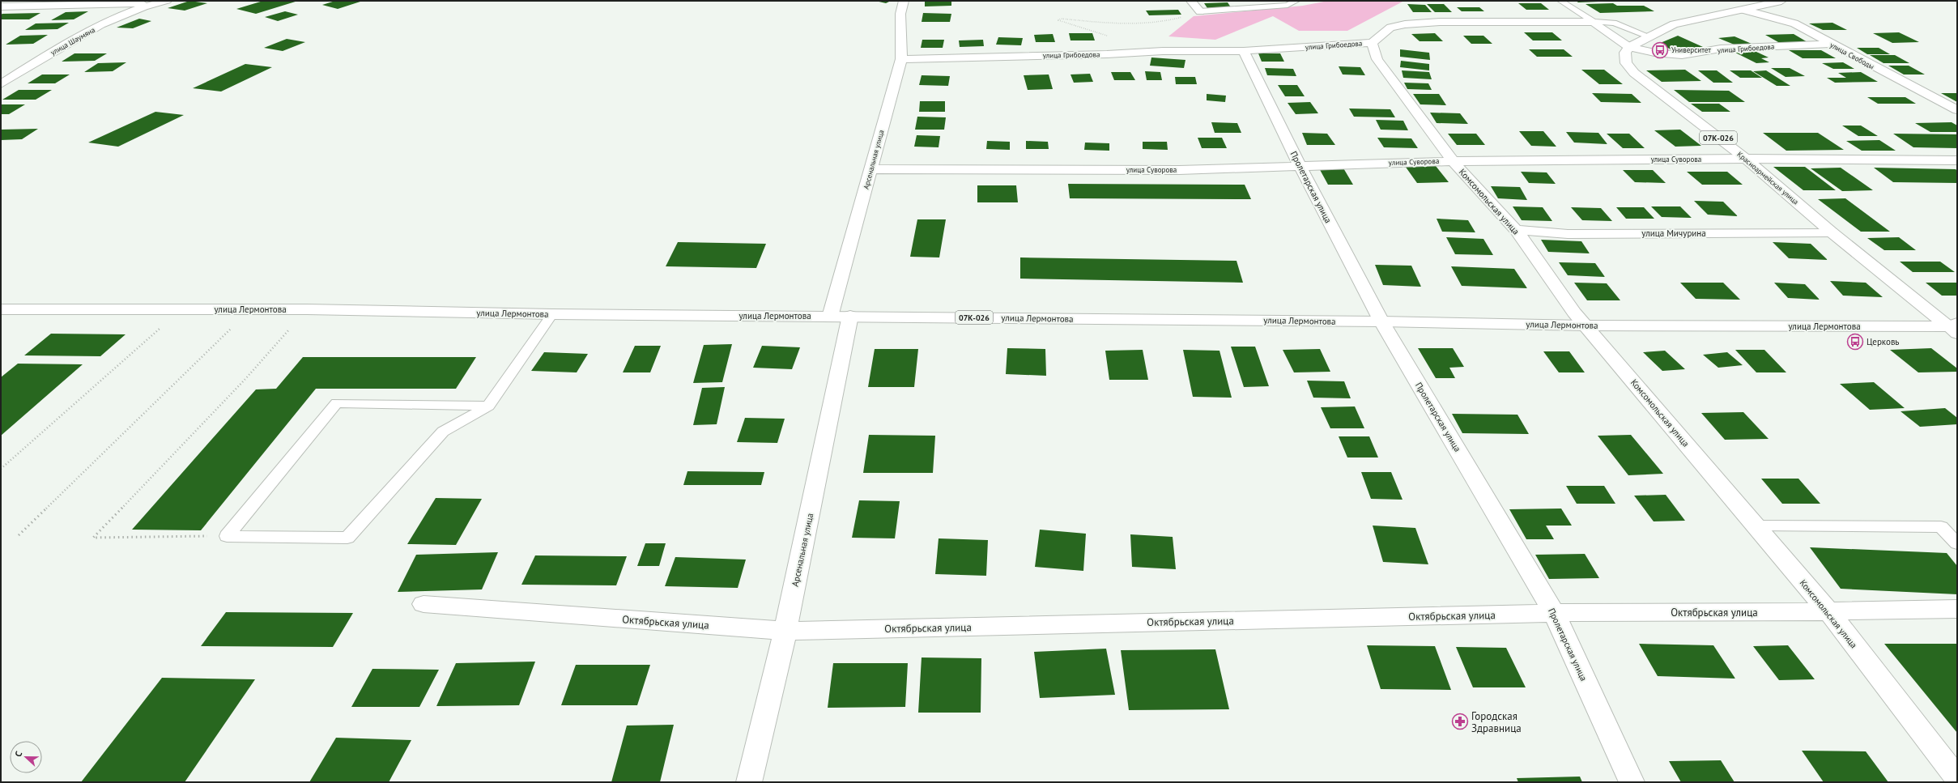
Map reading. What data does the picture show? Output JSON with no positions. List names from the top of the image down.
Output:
{
  "streets": {
    "street": [
      "улица Шаумяна",
      "улица Грибоедова",
      "улица Свободы",
      "07К-026",
      "Арсенальная улица",
      "улица Суворова",
      "Красноармейская улица",
      "Пролетарская улица",
      "Комсомольская улица",
      "улица Мичурина",
      "улица Лермонтова",
      "Октябрьская улица"
    ]
  },
  "crossings": [
    ["улица Грибоедова", "улица Свободы"],
    ["улица Грибоедова", "Арсенальная улица"],
    ["улица Грибоедова", "Красноармейская улица"],
    ["улица Грибоедова", "Пролетарская улица"],
    ["улица Грибоедова", "Комсомольская улица"],
    ["Арсенальная улица", "улица Суворова"],
    ["Арсенальная улица", "улица Лермонтова"],
    ["Арсенальная улица", "Октябрьская улица"],
    ["улица Суворова", "Красноармейская улица"],
    ["улица Суворова", "Пролетарская улица"],
    ["улица Суворова", "Комсомольская улица"],
    ["Красноармейская улица", "улица Мичурина"],
    ["Красноармейская улица", "улица Лермонтова"],
    ["Пролетарская улица", "улица Лермонтова"],
    ["Пролетарская улица", "Октябрьская улица"],
    ["Комсомольская улица", "улица Мичурина"],
    ["Комсомольская улица", "улица Лермонтова"],
    ["Комсомольская улица", "Октябрьская улица"]
  ],
  "places": {
    "bus stop": ["Университет", "Церковь"],
    "pharmacy": ["Городская Здравница"]
  },
  "north": "left"
}
